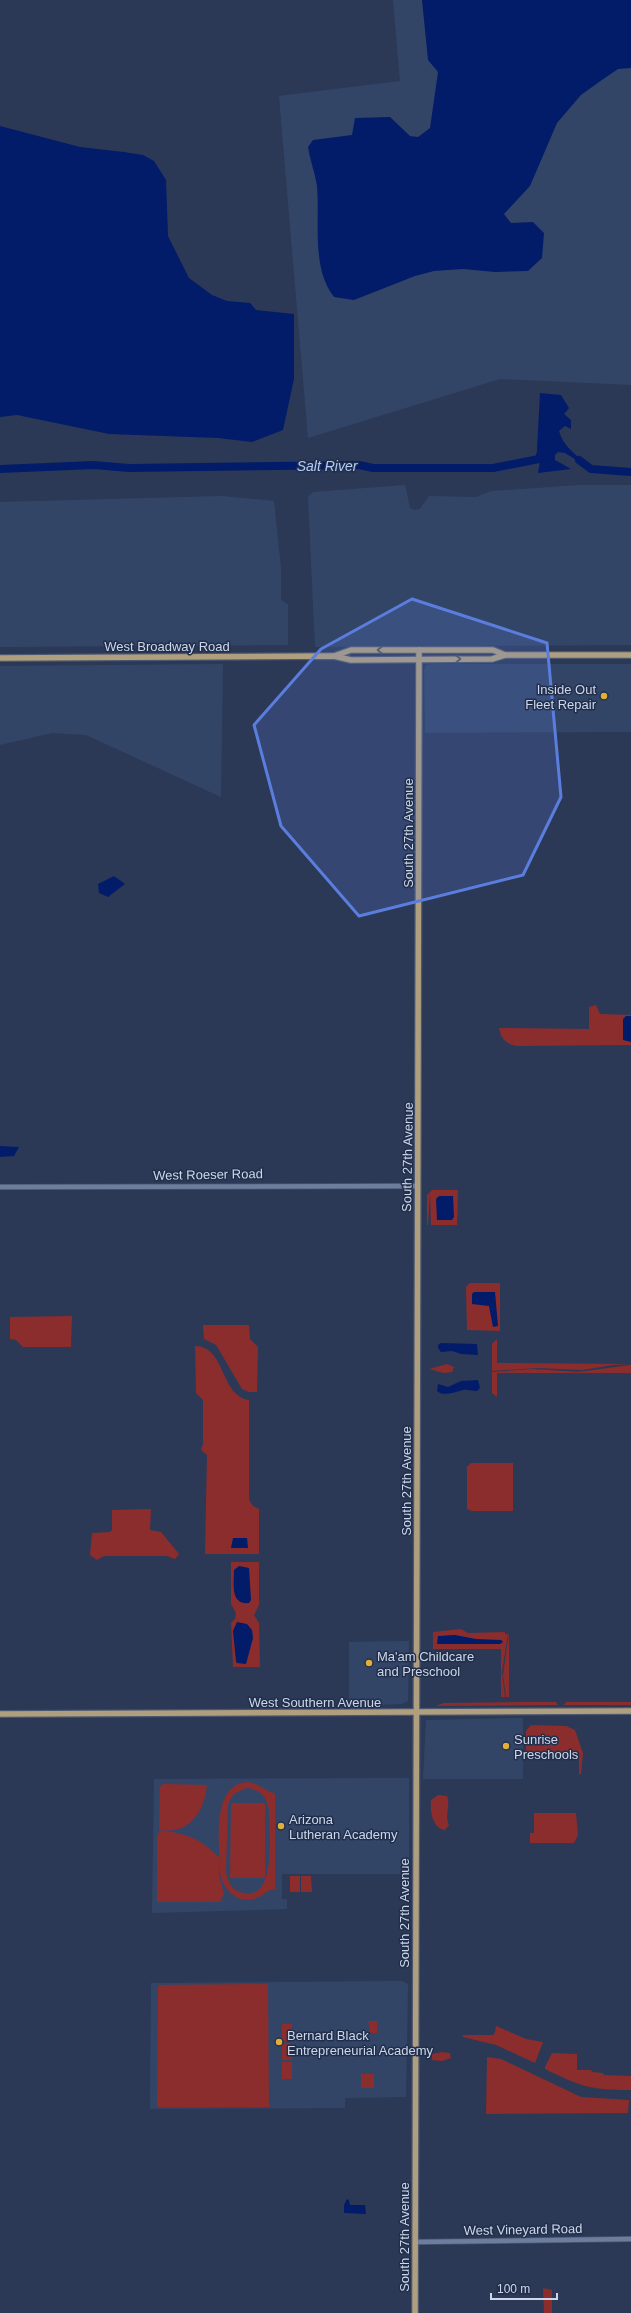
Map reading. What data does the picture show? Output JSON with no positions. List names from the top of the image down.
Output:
{
  "streets": {
    "main road": ["West Broadway Road", "South 27th Avenue", "West Southern Avenue"],
    "street": ["West Roeser Road", "West Vineyard Road"]
  },
  "crossings": [
    ["West Broadway Road", "South 27th Avenue"],
    ["South 27th Avenue", "West Roeser Road"],
    ["South 27th Avenue", "West Southern Avenue"],
    ["South 27th Avenue", "West Vineyard Road"]
  ],
  "water": ["Salt River"],
  "places": [
    "Inside Out Fleet Repair",
    "Ma'am Childcare and Preschool",
    "Sunrise Preschools",
    "Arizona Lutheran Academy",
    "Bernard Black Entrepreneurial Academy"
  ],
  "scale_bar": "100 m"
}
